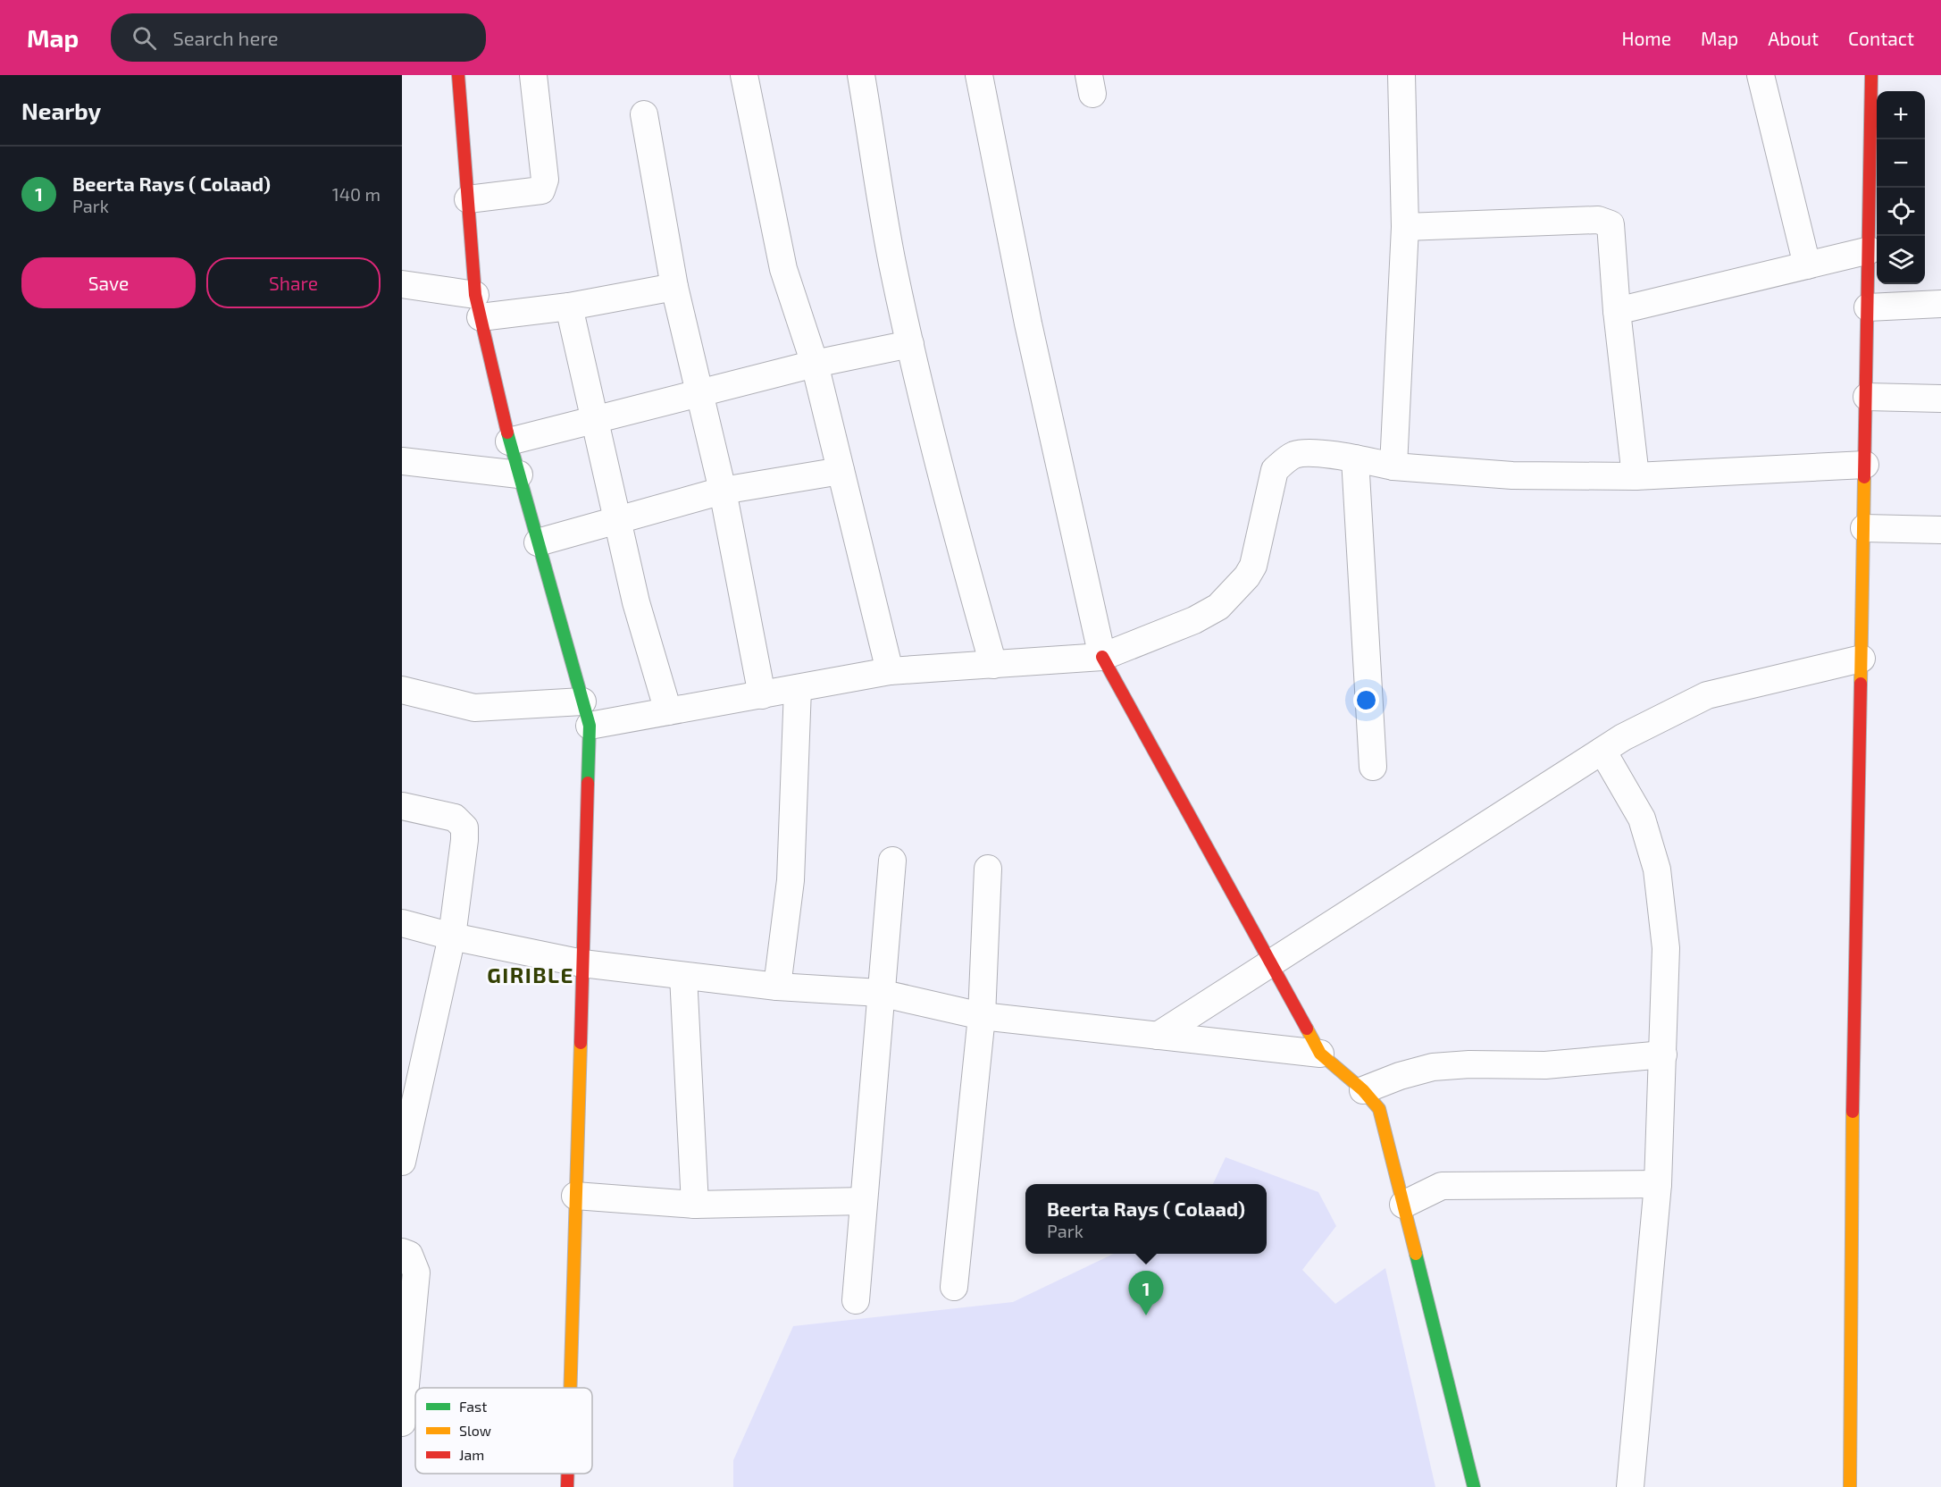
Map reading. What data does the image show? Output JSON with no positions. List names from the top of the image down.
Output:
{
  "districts": ["GIRIBLE"],
  "legend": ["Fast", "Slow", "Jam"],
  "page": {
    "header": "Map",
    "search": "Search here",
    "nav": [
      "Home",
      "Map",
      "About",
      "Contact"
    ],
    "heading": "Nearby",
    "map_buttons": ["+", "−"],
    "list": [
      {
        "mark": "1",
        "name": "Beerta Rays ( Colaad)",
        "note": "Park",
        "value": "140 m"
      }
    ],
    "buttons": ["Save", "Share"],
    "popup": ["Beerta Rays ( Colaad)", "Park"],
    "pins": "1"
  }
}
